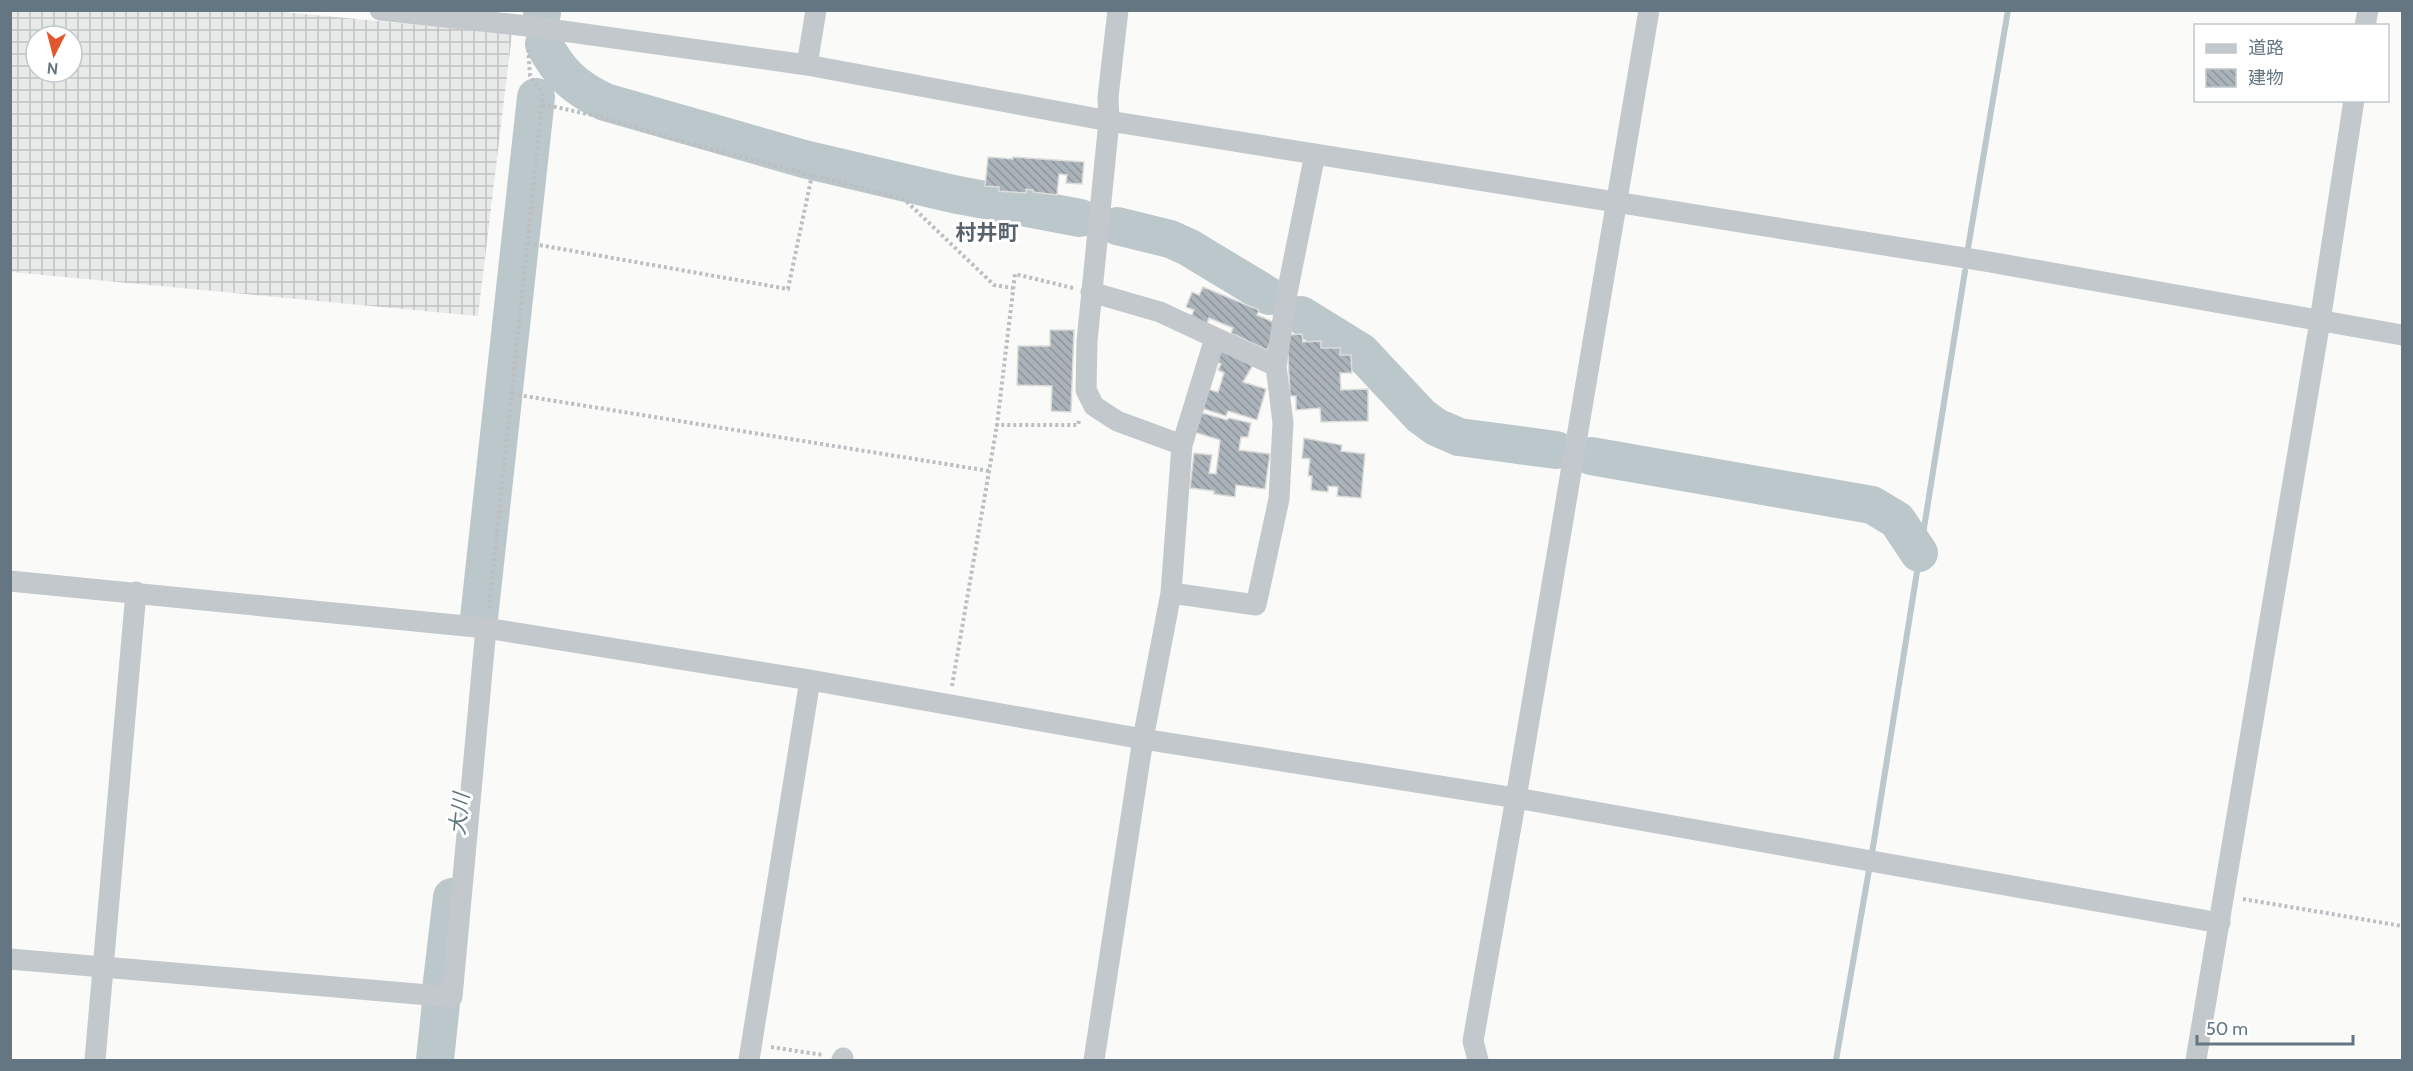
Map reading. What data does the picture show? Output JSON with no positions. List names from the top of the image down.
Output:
{
  "districts": ["村井町"],
  "water": ["大川"],
  "legend": ["道路", "建物"],
  "scale_bar": "50 m",
  "north": "bottom"
}
